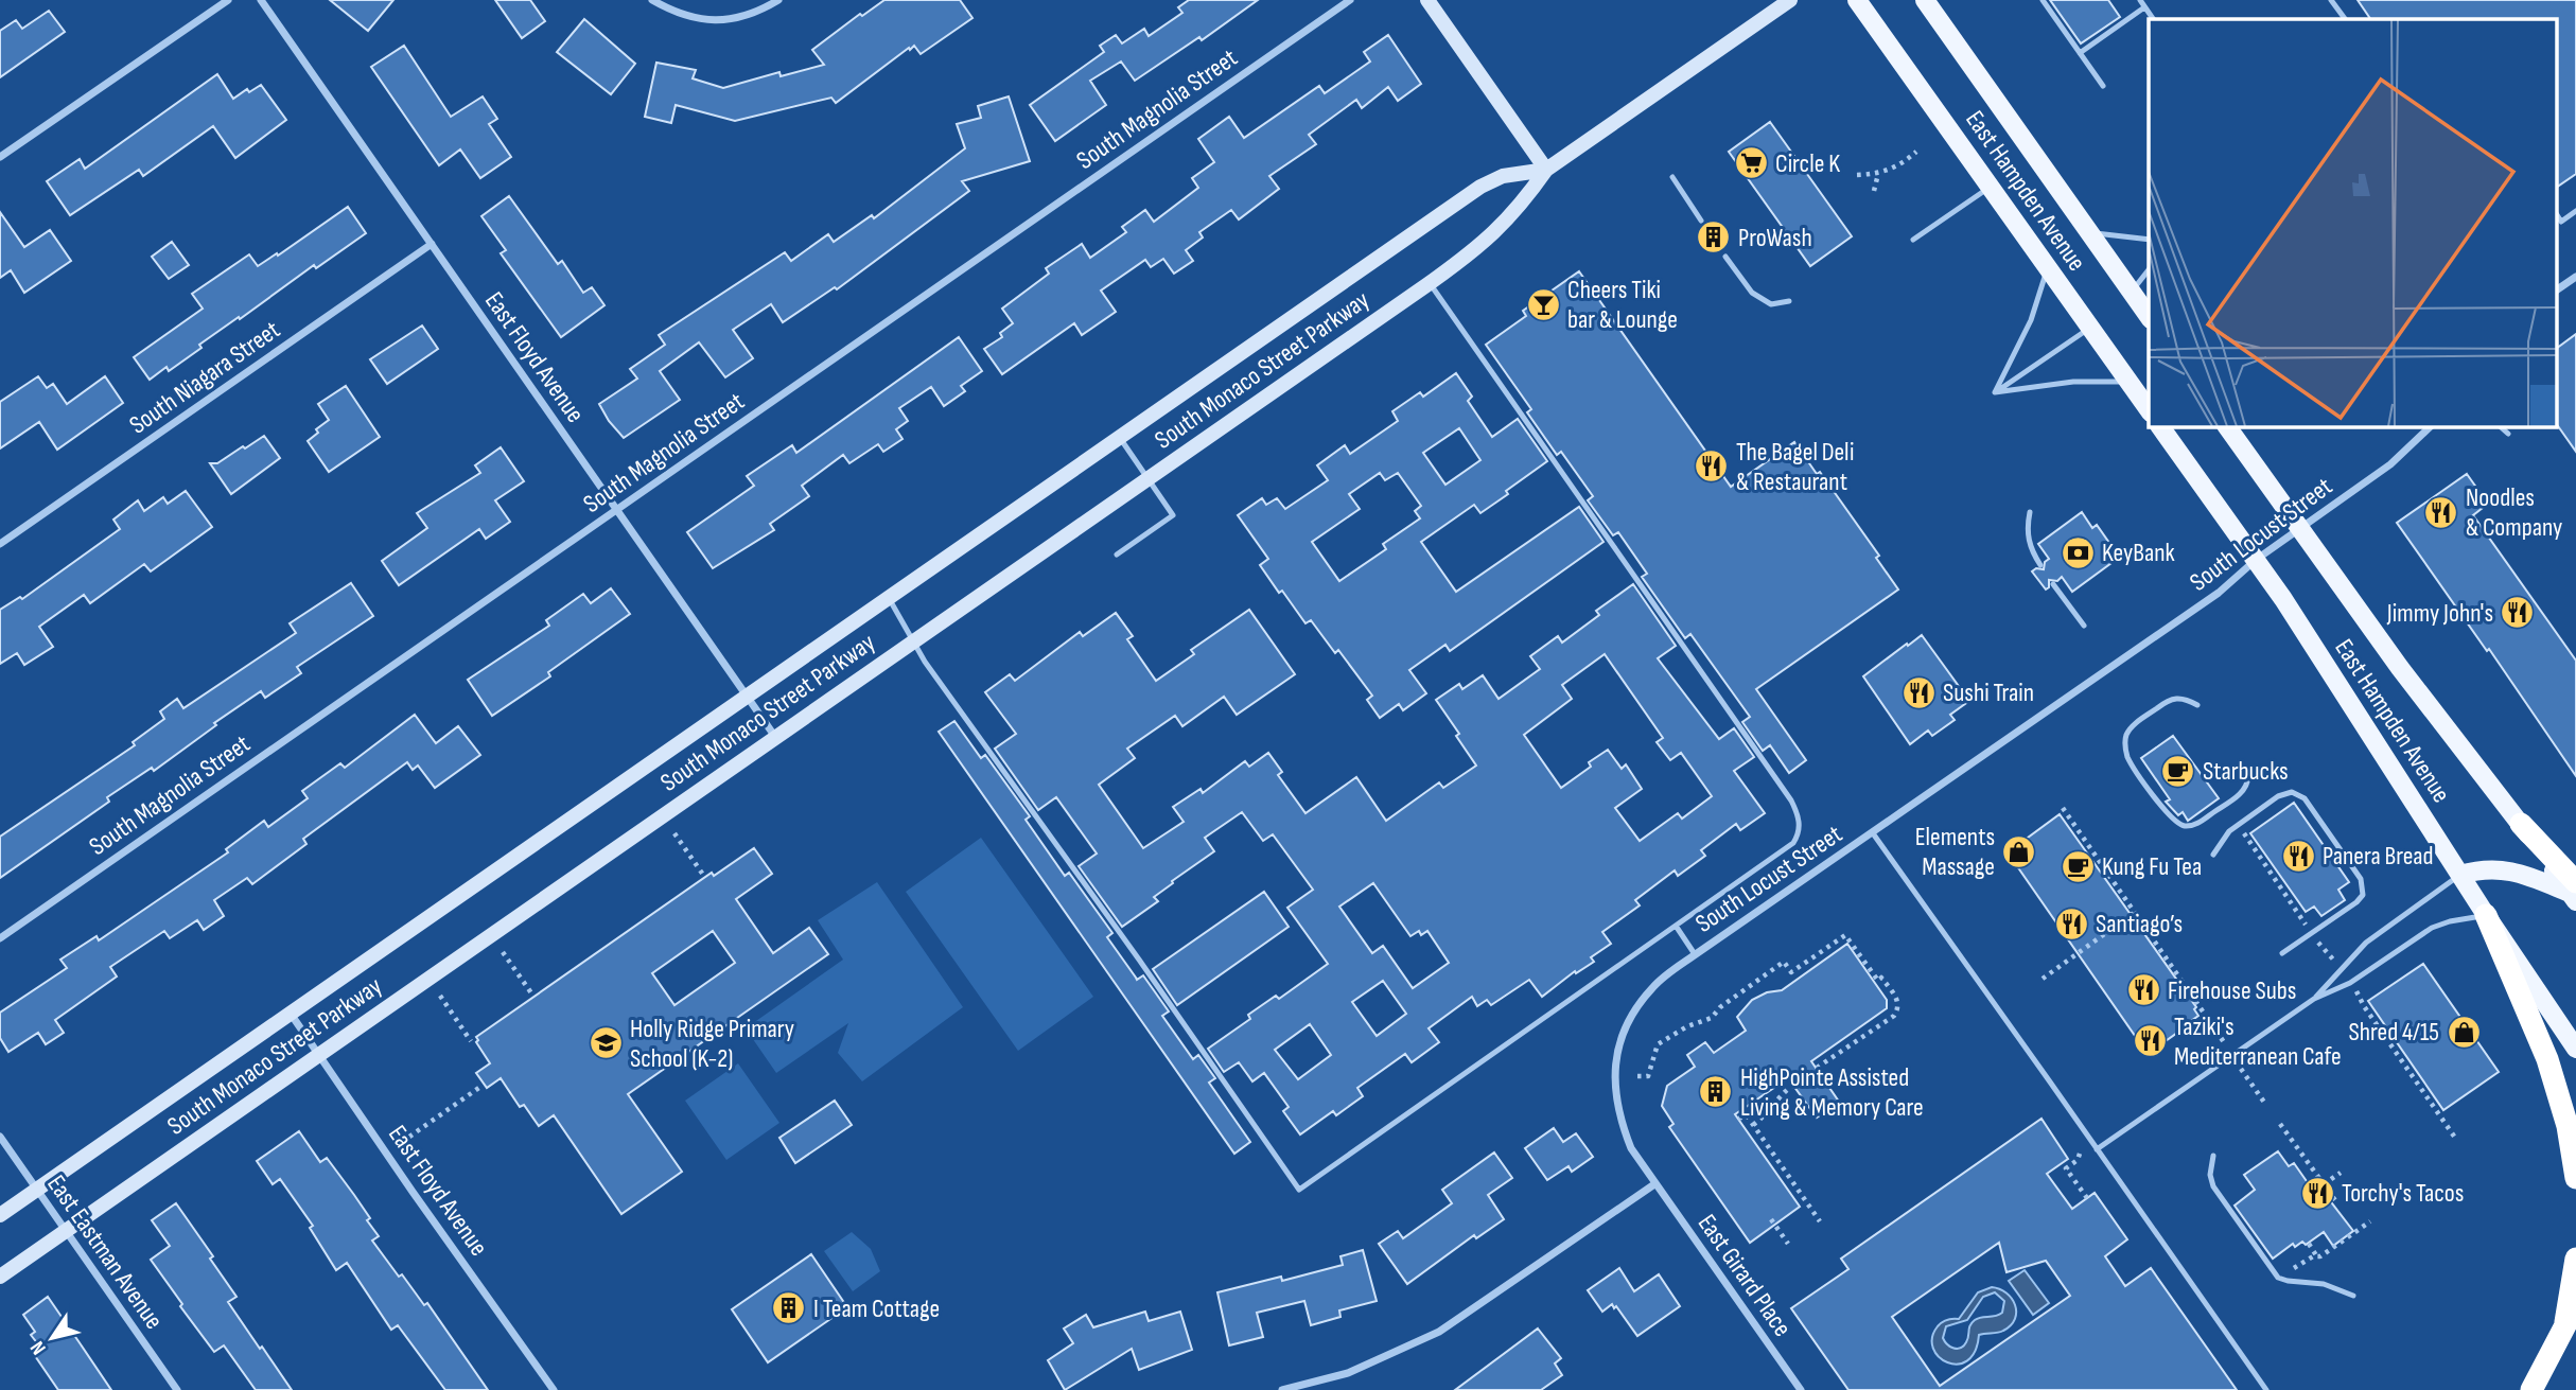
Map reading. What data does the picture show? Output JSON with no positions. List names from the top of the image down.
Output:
{
  "streets": {
    "main road": ["East Hampden Avenue", "South Monaco Street Parkway"],
    "street": [
      "South Magnolia Street",
      "East Floyd Avenue",
      "South Niagara Street",
      "South Locust Street",
      "East Eastman Avenue",
      "East Girard Place"
    ]
  },
  "crossings": [
    ["South Magnolia Street", "East Floyd Avenue"],
    ["East Hampden Avenue", "South Locust Street"],
    ["East Floyd Avenue", "South Monaco Street Parkway"],
    ["East Floyd Avenue", "South Niagara Street"],
    ["South Monaco Street Parkway", "East Eastman Avenue"],
    ["South Locust Street", "East Girard Place"]
  ],
  "places": {
    "supermarket": ["Circle K"],
    "building": ["ProWash", "HighPointe Assisted Living & Memory Care", "I Team Cottage"],
    "bar": ["Cheers Tiki bar & Lounge"],
    "restaurant": [
      "The Bagel Deli & Restaurant",
      "Noodles & Company",
      "Jimmy John's",
      "Sushi Train",
      "Panera Bread",
      "Santiago’s",
      "Firehouse Subs",
      "Taziki's Mediterranean Cafe",
      "Torchy's Tacos"
    ],
    "bank": ["KeyBank"],
    "cafe": ["Starbucks", "Kung Fu Tea"],
    "shop": ["Elements Massage", "Shred 4/15"],
    "school or university": ["Holly Ridge Primary School (K-2)"]
  },
  "north": "bottom left"
}
